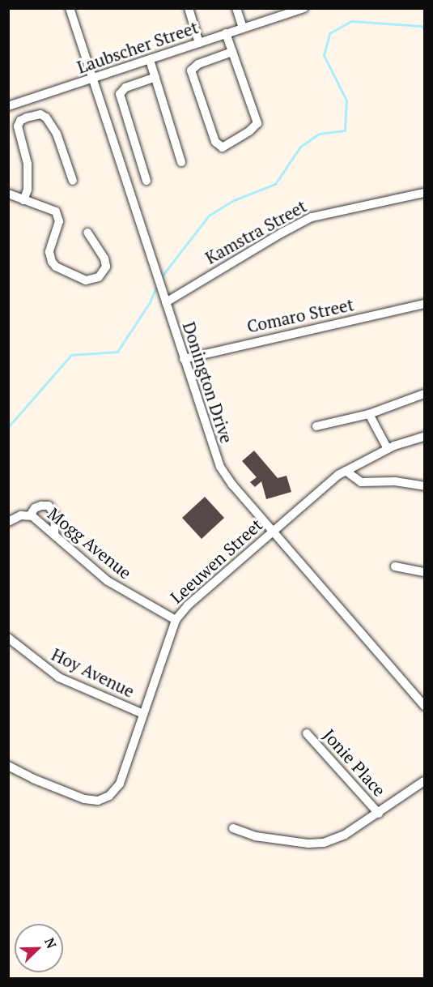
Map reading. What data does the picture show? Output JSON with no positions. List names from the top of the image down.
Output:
{
  "streets": {
    "street": [
      "Laubscher Street",
      "Kamstra Street",
      "Comaro Street",
      "Donington Drive",
      "Mogg Avenue",
      "Leeuwen Street",
      "Hoy Avenue",
      "Jonie Place"
    ]
  },
  "crossings": [
    ["Laubscher Street", "Donington Drive"],
    ["Kamstra Street", "Donington Drive"],
    ["Comaro Street", "Donington Drive"],
    ["Donington Drive", "Leeuwen Street"],
    ["Mogg Avenue", "Leeuwen Street"],
    ["Leeuwen Street", "Hoy Avenue"]
  ],
  "north": "top right"
}
